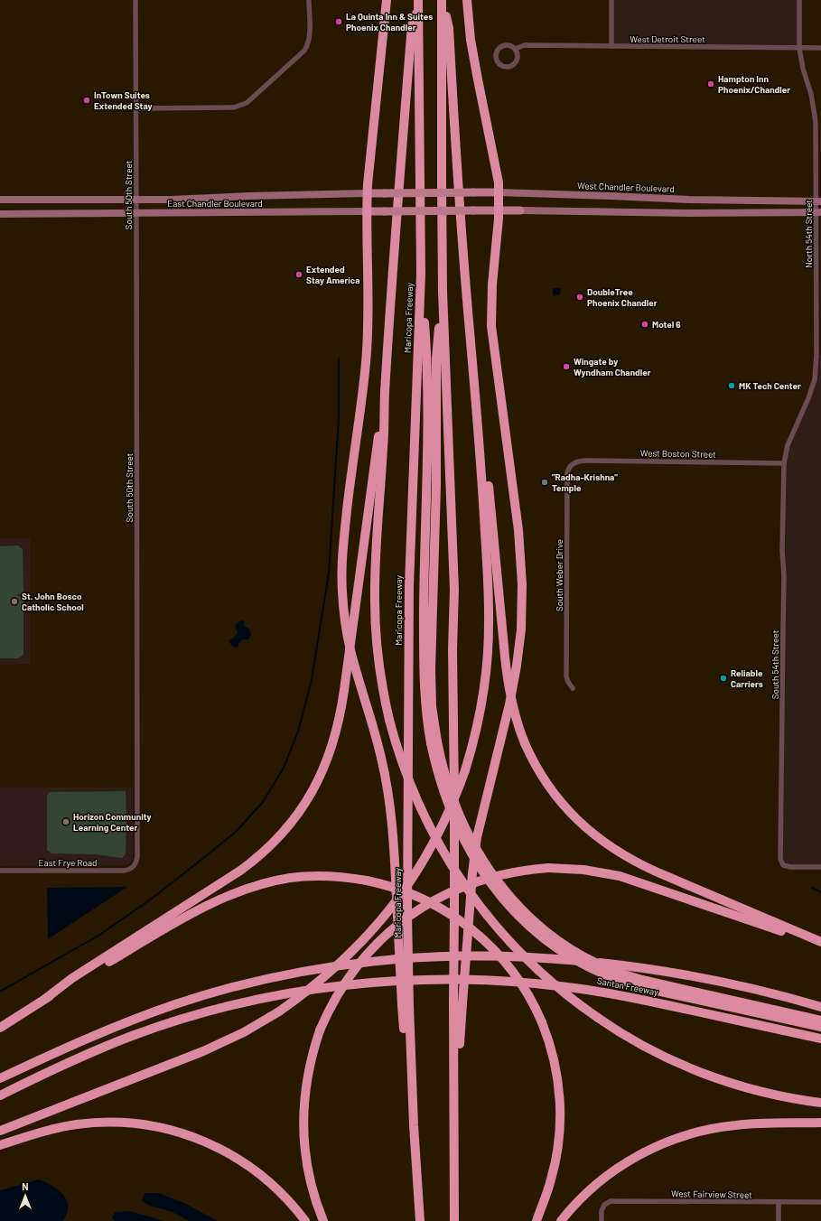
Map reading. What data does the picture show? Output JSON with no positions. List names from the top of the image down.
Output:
{
  "streets": {
    "highway": ["Maricopa Freeway", "Santan Freeway"],
    "main road": ["West Chandler Boulevard", "East Chandler Boulevard"],
    "street": [
      "West Detroit Street",
      "South 50th Street",
      "North 54th Street",
      "West Boston Street",
      "South Weber Drive",
      "South 54th Street",
      "East Frye Road",
      "West Fairview Street"
    ]
  },
  "crossings": [
    ["West Detroit Street", "North 54th Street"],
    ["West Chandler Boulevard", "East Chandler Boulevard"],
    ["West Chandler Boulevard", "North 54th Street"],
    ["South 50th Street", "East Chandler Boulevard"],
    ["South 50th Street", "East Frye Road"],
    ["North 54th Street", "West Boston Street"],
    ["North 54th Street", "South 54th Street"],
    ["West Boston Street", "South Weber Drive"],
    ["West Boston Street", "South 54th Street"]
  ],
  "places": [
    "La Quinta Inn & Suites Phoenix Chandler",
    "Hampton Inn Phoenix/Chandler",
    "InTown Suites Extended Stay",
    "Extended Stay America",
    "DoubleTree Phoenix Chandler",
    "Motel 6",
    "Wingate by Wyndham Chandler",
    "MK Tech Center",
    "\"Radha-Krishna\" Temple",
    "St. John Bosco Catholic School",
    "Reliable Carriers",
    "Horizon Community Learning Center"
  ],
  "north": "top"
}
